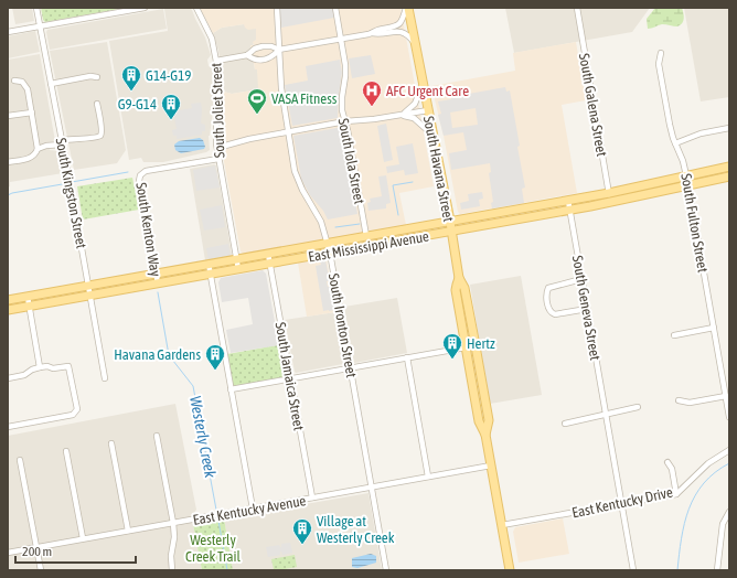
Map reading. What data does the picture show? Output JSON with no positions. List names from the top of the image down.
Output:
{
  "streets": {
    "main road": ["South Havana Street", "East Mississippi Avenue"],
    "street": [
      "South Galena Street",
      "South Joliet Street",
      "South Iola Street",
      "South Kingston Street",
      "South Fulton Street",
      "South Kenton Way",
      "South Geneva Street",
      "South Ironton Street",
      "South Jamaica Street",
      "East Kentucky Drive",
      "East Kentucky Avenue"
    ]
  },
  "crossings": [
    ["South Galena Street", "East Mississippi Avenue"],
    ["South Joliet Street", "South Kenton Way"],
    ["South Joliet Street", "East Mississippi Avenue"],
    ["South Iola Street", "East Mississippi Avenue"],
    ["South Havana Street", "East Mississippi Avenue"],
    ["South Havana Street", "East Kentucky Drive"],
    ["South Havana Street", "East Kentucky Avenue"],
    ["South Kingston Street", "East Mississippi Avenue"],
    ["South Fulton Street", "East Mississippi Avenue"],
    ["South Kenton Way", "East Mississippi Avenue"],
    ["East Mississippi Avenue", "South Geneva Street"],
    ["East Mississippi Avenue", "South Ironton Street"],
    ["East Mississippi Avenue", "South Jamaica Street"],
    ["South Geneva Street", "East Kentucky Drive"],
    ["South Ironton Street", "East Kentucky Avenue"],
    ["South Jamaica Street", "East Kentucky Avenue"]
  ],
  "water": ["Westerly Creek"],
  "parks": ["Westerly Creek Trail"],
  "places": {
    "building": [
      "G14-G19",
      "G9-G14",
      "Hertz",
      "Havana Gardens",
      "Village at Westerly Creek"
    ],
    "hospital": ["AFC Urgent Care"],
    "sports": ["VASA Fitness"]
  },
  "scale_bar": "200 m"
}
